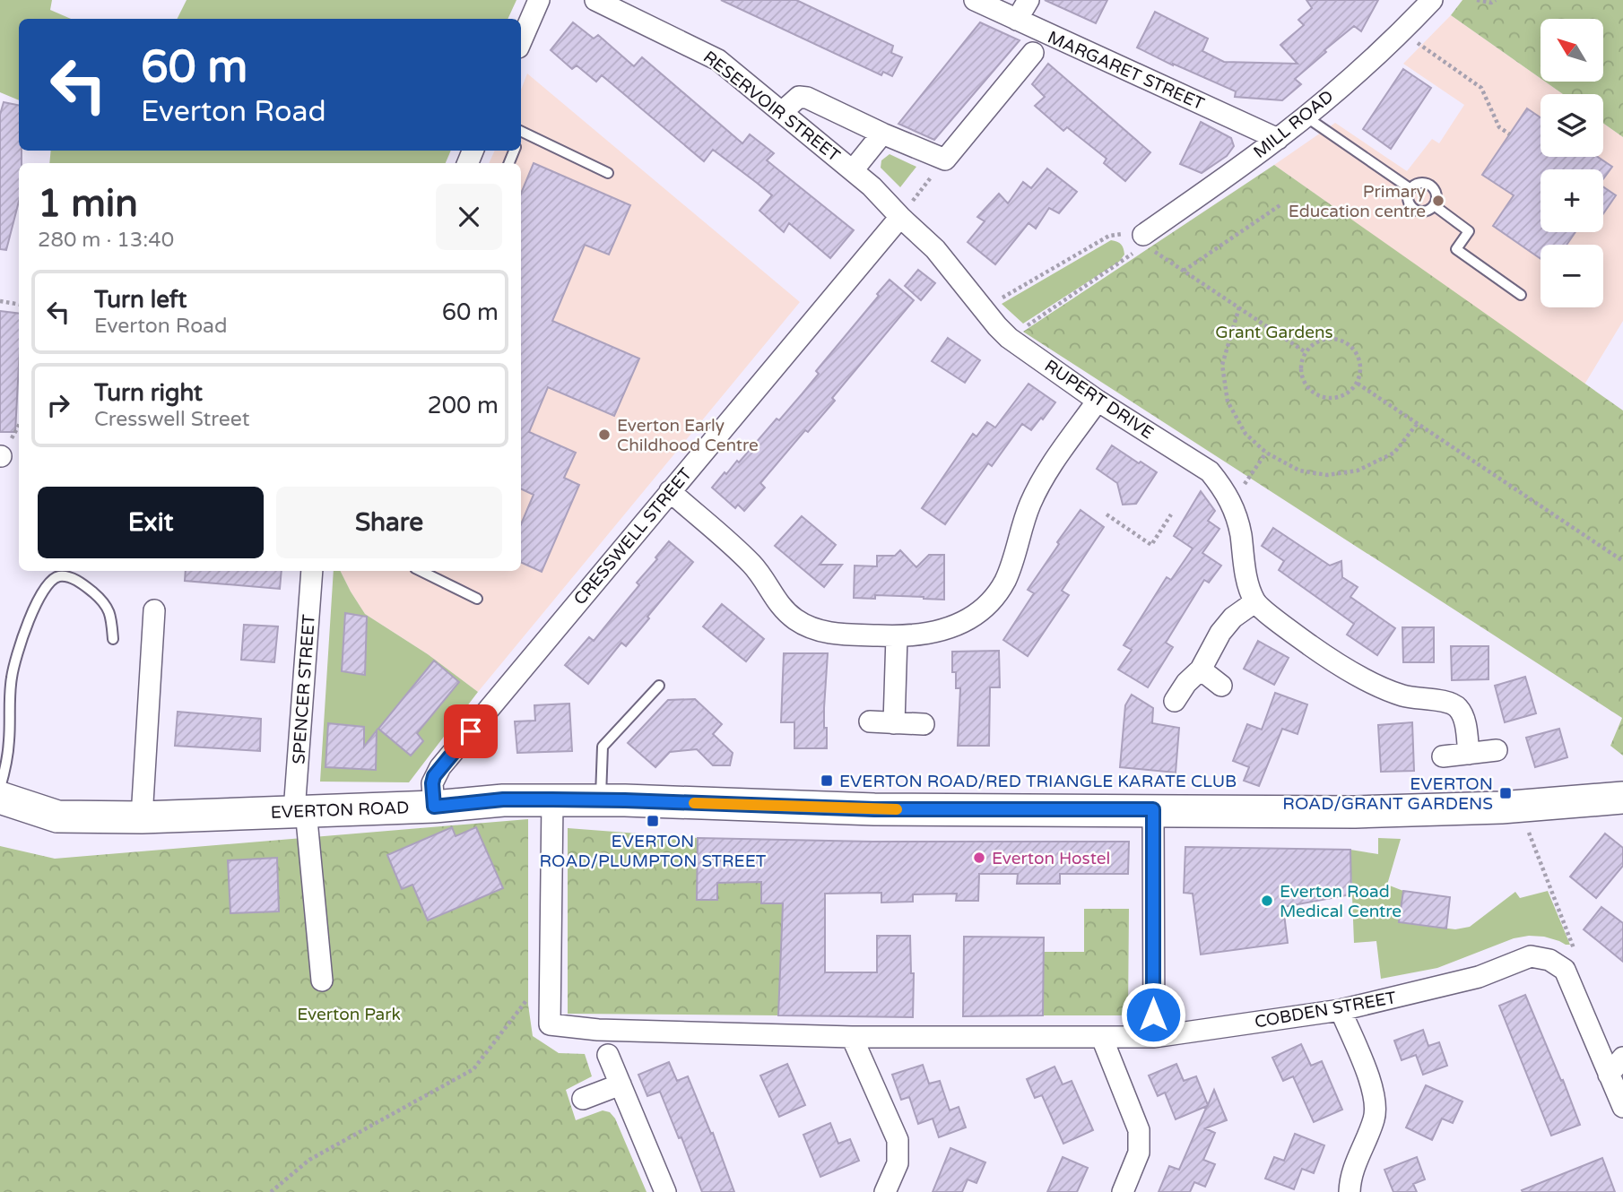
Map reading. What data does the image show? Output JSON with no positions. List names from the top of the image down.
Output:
{
  "streets": {
    "main road": ["EVERTON ROAD"],
    "street": [
      "MARGARET STREET",
      "RESERVOIR STREET",
      "MILL ROAD",
      "RUPERT DRIVE",
      "CRESSWELL STREET",
      "SPENCER STREET",
      "COBDEN STREET"
    ]
  },
  "crossings": [
    ["MARGARET STREET", "MILL ROAD"],
    ["RESERVOIR STREET", "RUPERT DRIVE"],
    ["RESERVOIR STREET", "CRESSWELL STREET"],
    ["RUPERT DRIVE", "CRESSWELL STREET"],
    ["CRESSWELL STREET", "EVERTON ROAD"],
    ["SPENCER STREET", "EVERTON ROAD"]
  ],
  "parks": ["Grant Gardens", "Everton Park"],
  "places": {
    "other": [
      "Primary Education centre",
      "Everton Early Childhood Centre",
      "Everton Hostel",
      "Everton Road Medical Centre"
    ],
    "transit": ["EVERTON ROAD/RED TRIANGLE KARATE CLUB", "EVERTON ROAD/GRANT GARDENS", "EVERTON ROAD/PLUMPTON STREET"]
  },
  "north": "top left",
  "page": {
    "map_buttons": ["+", "−"],
    "turn": ["60 m", "Everton Road"],
    "heading": ["1 min", "280 m · 13:40"],
    "list": [
      {
        "name": "Turn left",
        "note": "Everton Road",
        "value": "60 m"
      },
      {
        "name": "Turn right",
        "note": "Cresswell Street",
        "value": "200 m"
      }
    ],
    "buttons": ["Exit", "Share"]
  }
}
